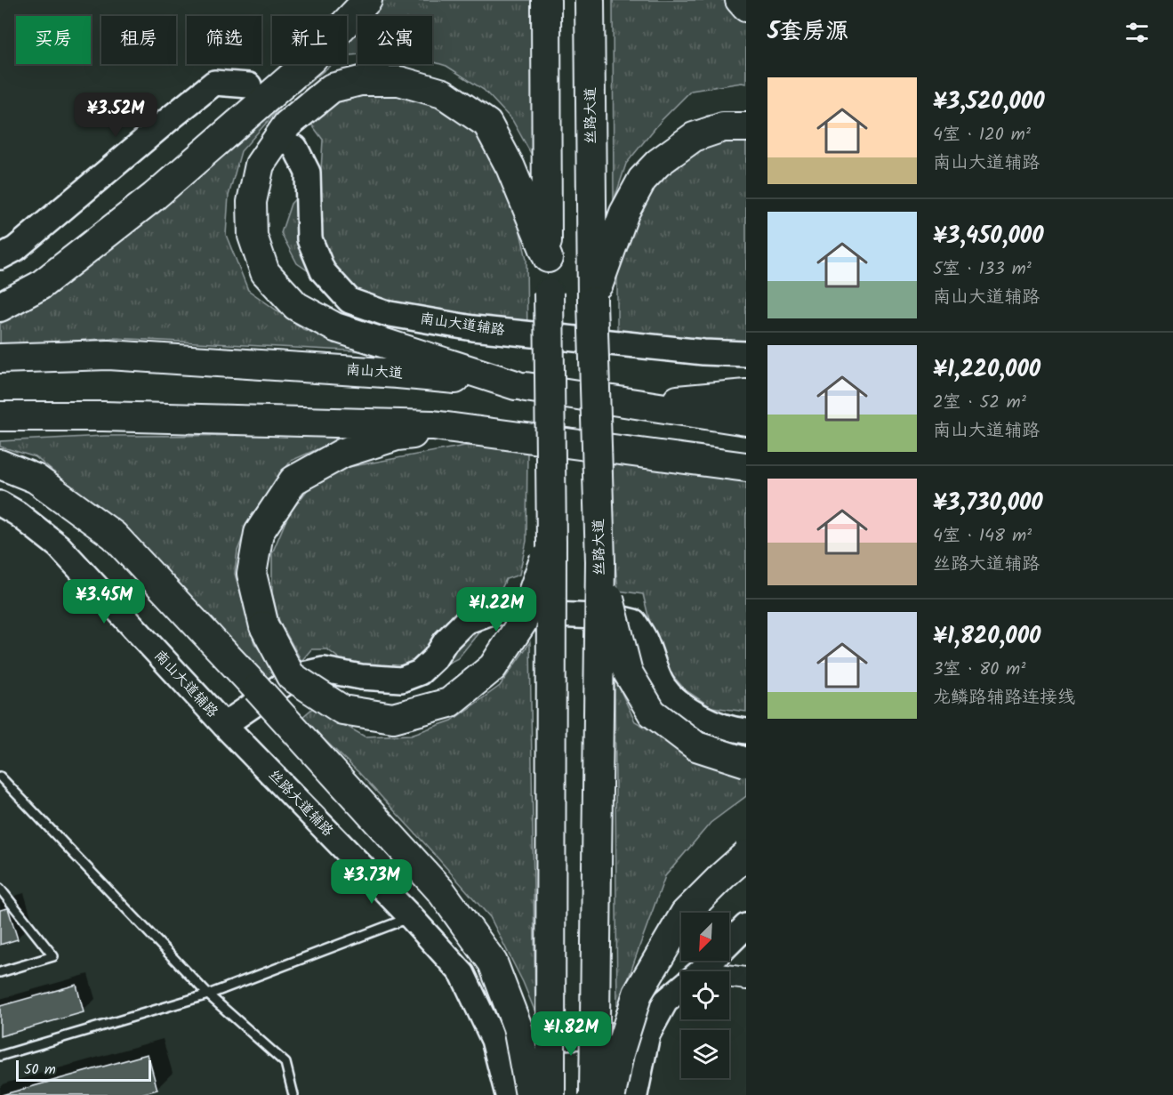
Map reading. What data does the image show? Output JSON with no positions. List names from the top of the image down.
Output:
{
  "streets": {
    "highway": ["丝路大道", "南山大道"],
    "main road": ["南山大道辅路", "丝路大道辅路"]
  },
  "crossings": [
    ["南山大道辅路", "丝路大道辅路"]
  ],
  "scale_bar": "50 m",
  "north": "bottom left",
  "page": {
    "heading": "5套房源",
    "chip": [
      "买房",
      "租房",
      "筛选",
      "新上",
      "公寓"
    ],
    "list": [
      {
        "name": "¥3,520,000",
        "note": "4室 · 120 m² · 南山大道辅路"
      },
      {
        "name": "¥3,450,000",
        "note": "5室 · 133 m² · 南山大道辅路"
      },
      {
        "name": "¥1,220,000",
        "note": "2室 · 52 m² · 南山大道辅路"
      },
      {
        "name": "¥3,730,000",
        "note": "4室 · 148 m² · 丝路大道辅路"
      },
      {
        "name": "¥1,820,000",
        "note": "3室 · 80 m² · 龙鳞路辅路连接线"
      }
    ],
    "price": [
      "¥3.52M",
      "¥3.45M",
      "¥1.22M",
      "¥3.73M",
      "¥1.82M"
    ],
    "scale": "50 m"
  }
}
